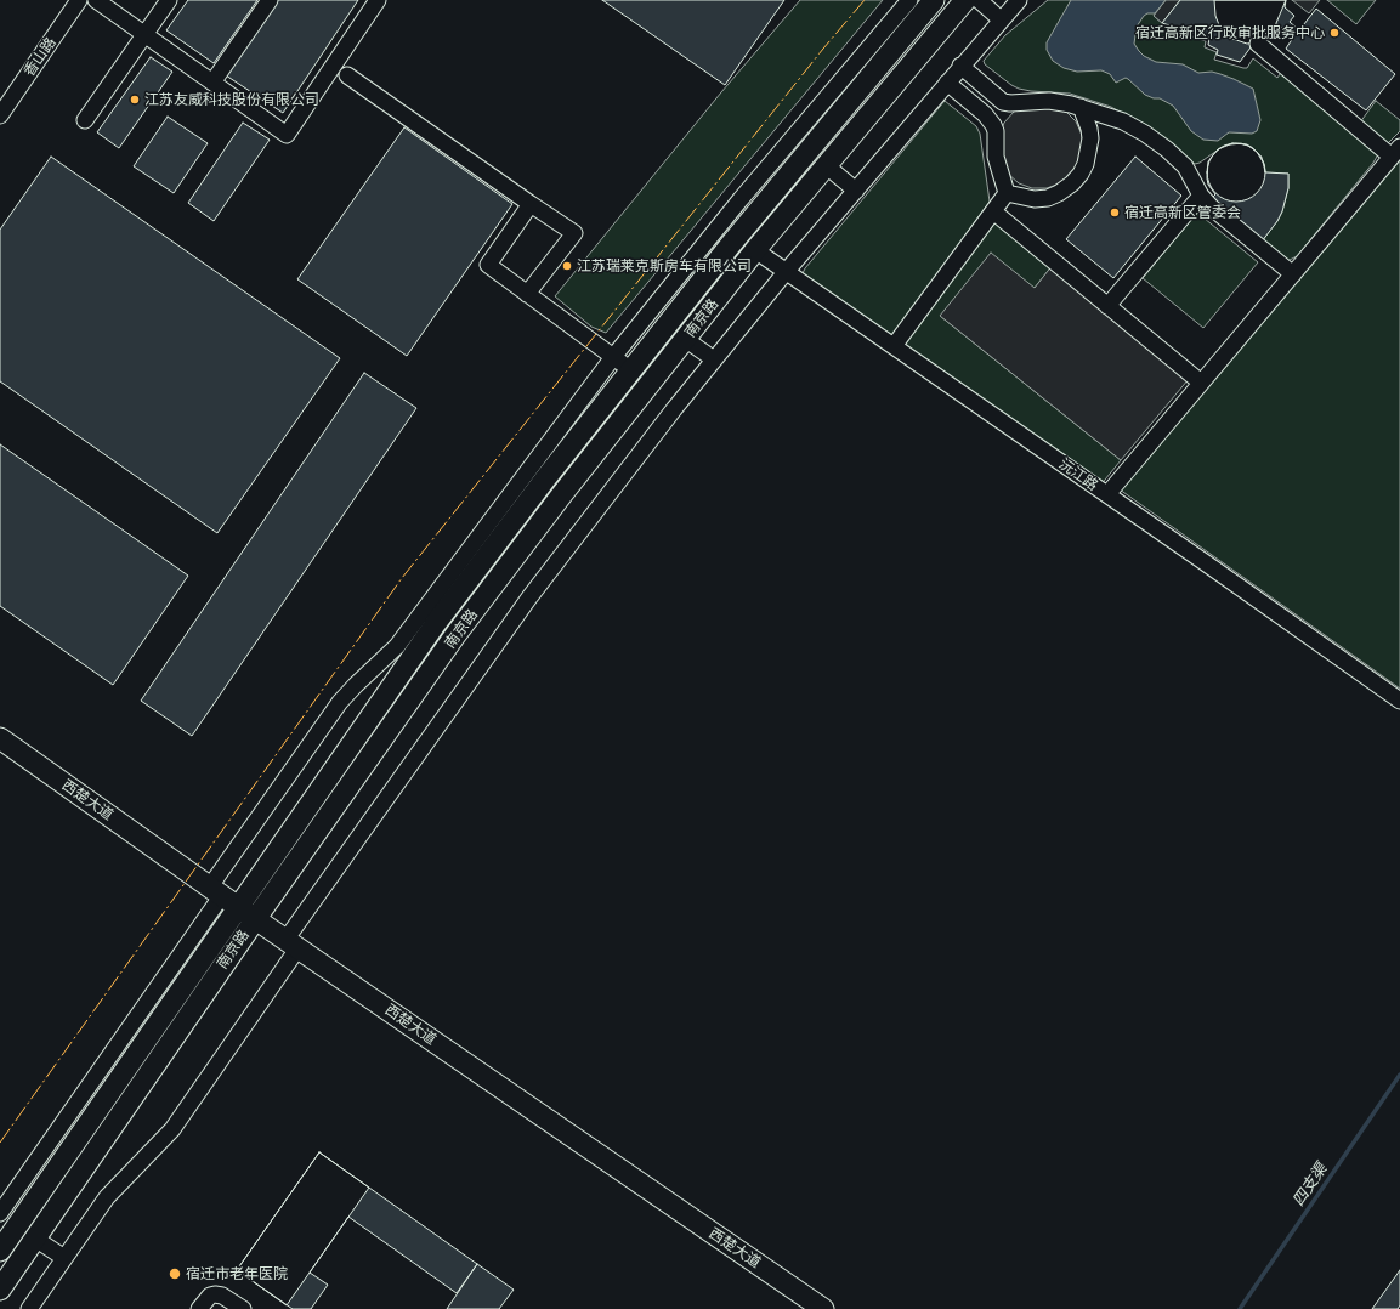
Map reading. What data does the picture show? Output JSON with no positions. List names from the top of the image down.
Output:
{
  "streets": {
    "main road": ["南京路", "西楚大道"],
    "street": ["香山路", "沅江路"]
  },
  "crossings": [
    ["南京路", "沅江路"],
    ["南京路", "西楚大道"]
  ],
  "water": ["四支渠"],
  "places": [
    "宿迁高新区行政审批服务中心",
    "江苏友威科技股份有限公司",
    "宿迁高新区管委会",
    "江苏瑞莱克斯房车有限公司",
    "宿迁市老年医院"
  ]
}
